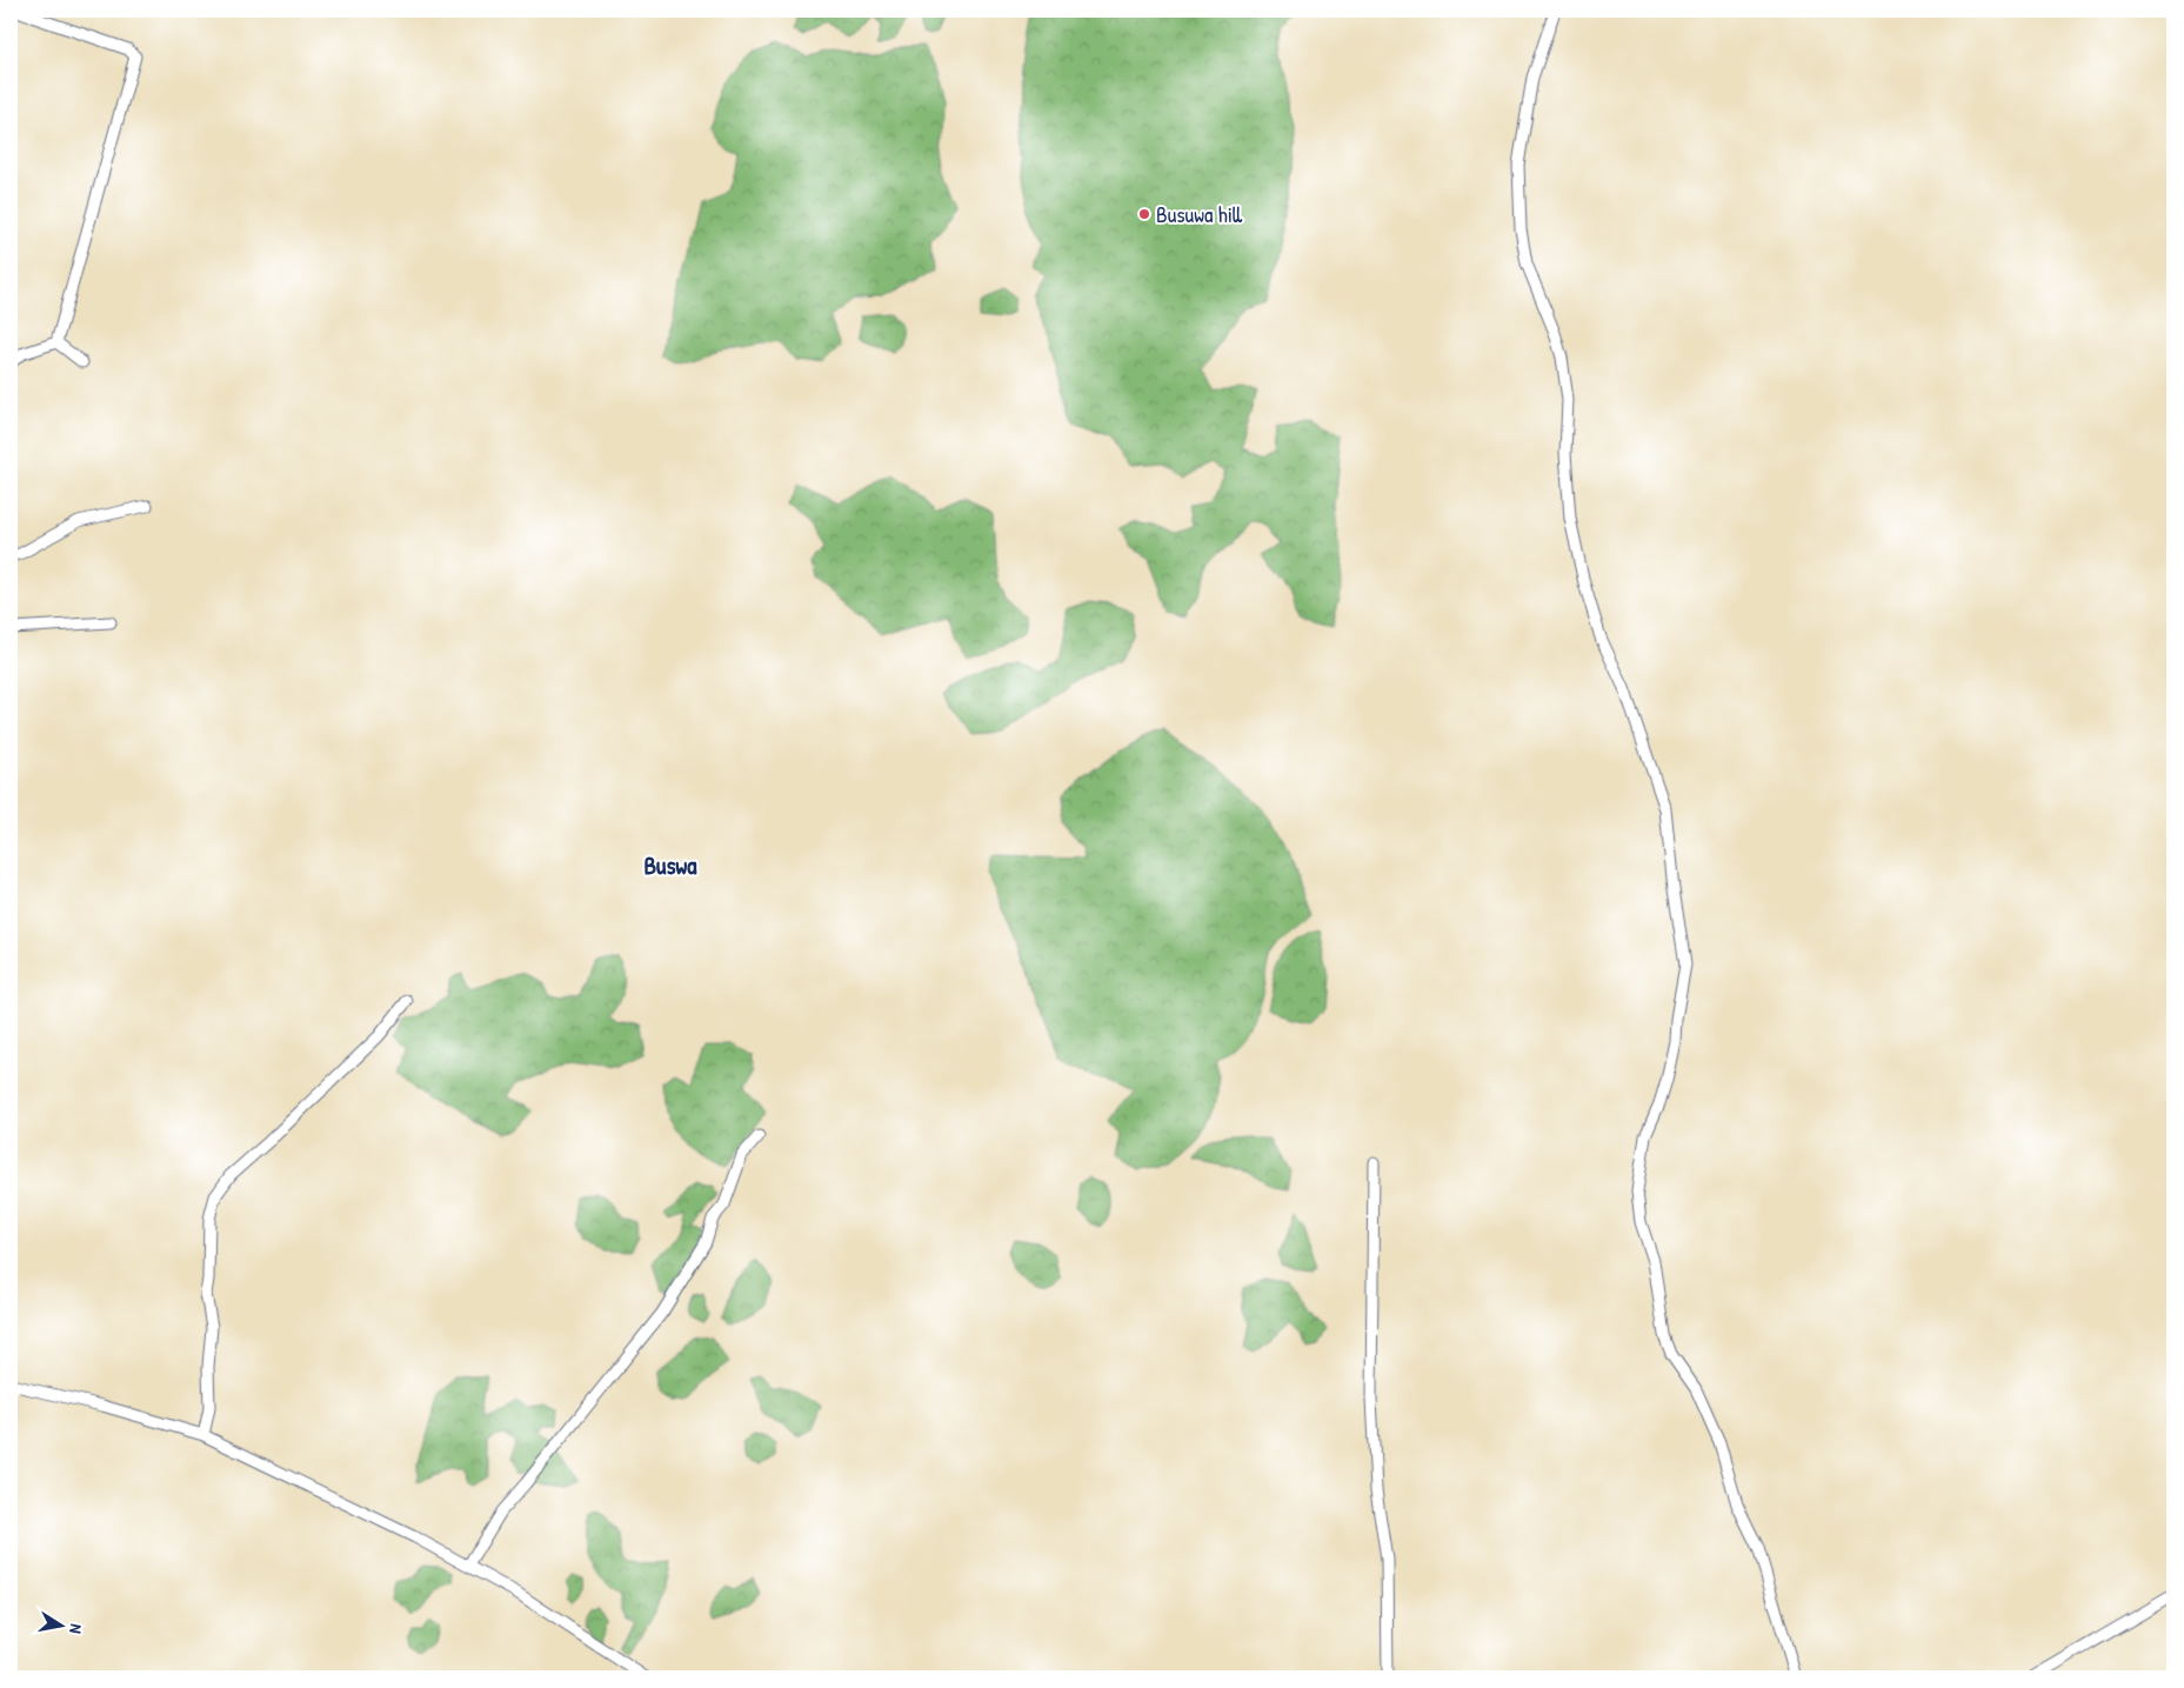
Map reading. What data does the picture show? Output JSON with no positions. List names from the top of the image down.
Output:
{
  "districts": ["Buswa"],
  "places": ["Busuwa hill"],
  "north": "right"
}
